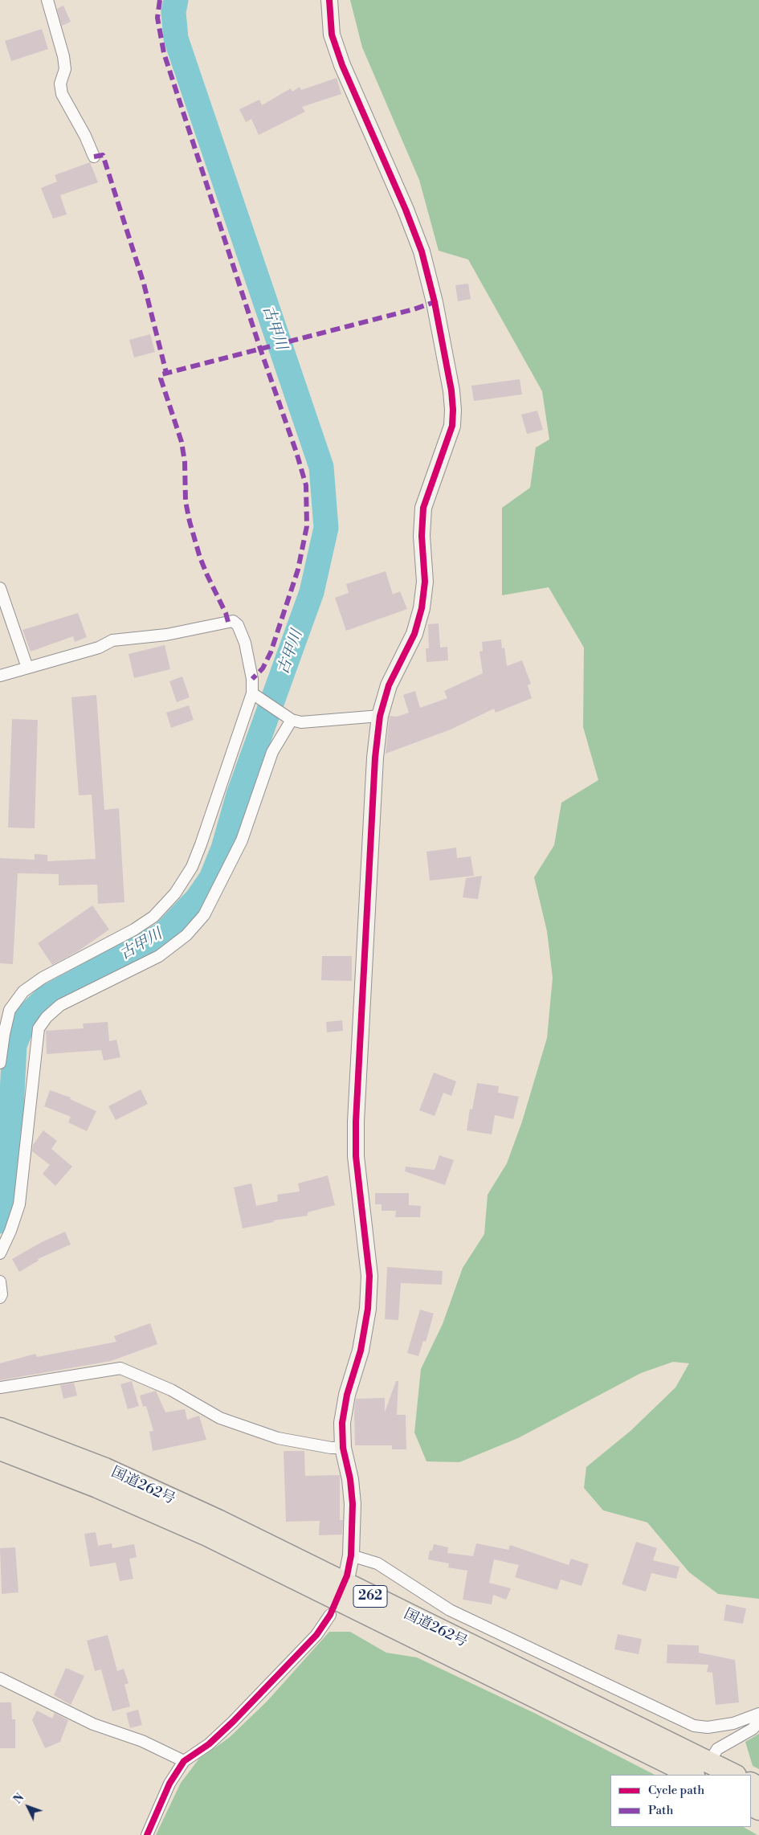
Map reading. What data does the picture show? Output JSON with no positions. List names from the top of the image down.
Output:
{
  "streets": {
    "highway": ["国道262号", "262"]
  },
  "water": ["古甲川"],
  "legend": ["Cycle path", "Path"],
  "north": "top left"
}
